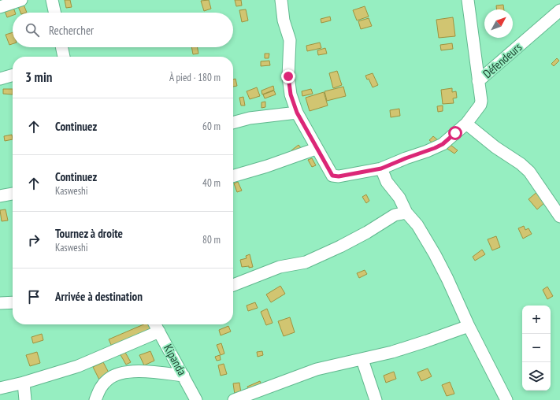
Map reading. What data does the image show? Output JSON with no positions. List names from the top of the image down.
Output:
{
  "streets": {
    "street": ["Défendeurs", "Kipanda"]
  },
  "north": "top right",
  "page": {
    "search": "Rechercher",
    "heading": ["3 min", "À pied · 180 m"],
    "list": [
      ["Continuez", "60 m"],
      ["Continuez", "Kasweshi", "40 m"],
      ["Tournez à droite", "Kasweshi", "80 m"],
      "Arrivée à destination"
    ],
    "map_buttons": ["+", "−"]
  }
}
